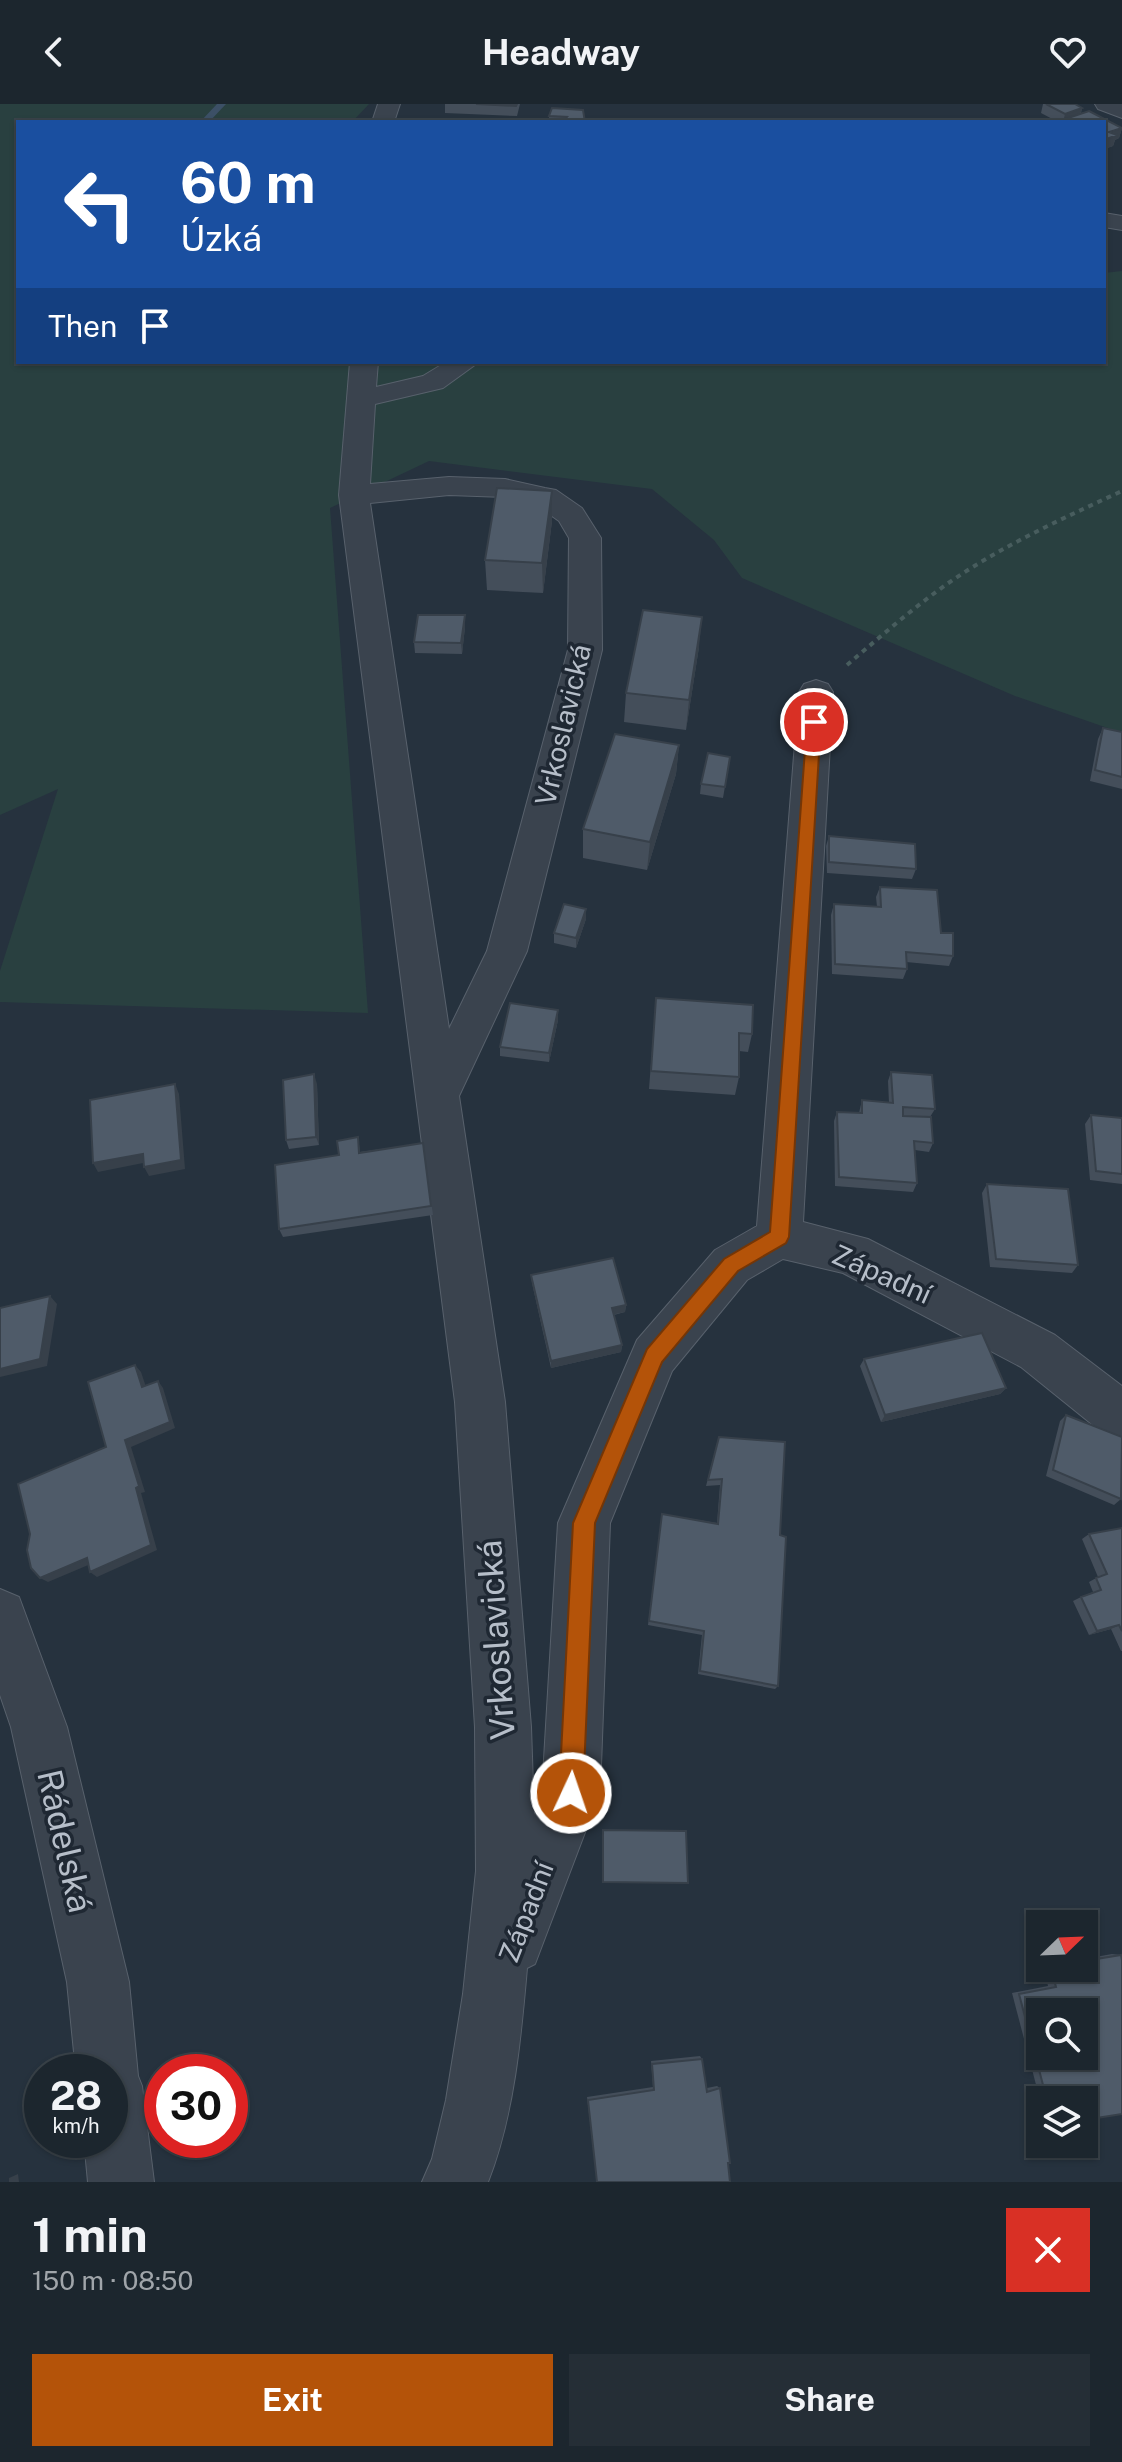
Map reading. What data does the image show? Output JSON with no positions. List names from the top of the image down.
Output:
{
  "streets": {
    "street": ["Vrkoslavická", "Západní", "Rádelská"]
  },
  "crossings": [
    ["Vrkoslavická", "Západní"]
  ],
  "north": "top right",
  "page": {
    "header": "Headway",
    "turn": ["60 m", "Úzká"],
    "then": "Then",
    "speed": "28 km/h",
    "limit": "30",
    "heading": ["1 min", "150 m · 08:50"],
    "buttons": ["Exit", "Share"]
  }
}
